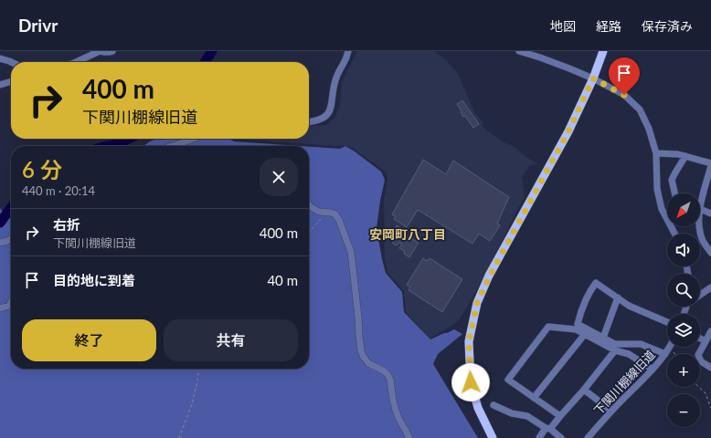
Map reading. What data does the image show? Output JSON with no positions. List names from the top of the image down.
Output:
{
  "streets": {
    "street": ["下関川棚線旧道"]
  },
  "districts": ["安岡町八丁目"],
  "north": "bottom left",
  "page": {
    "header": "Drivr",
    "nav": ["地図", "経路", "保存済み"],
    "turn": ["400 m", "下関川棚線旧道"],
    "heading": ["6 分", "440 m · 20:14"],
    "map_buttons": ["+", "−"],
    "list": [
      {
        "name": "右折",
        "note": "下関川棚線旧道",
        "value": "400 m"
      },
      {
        "name": "目的地に到着",
        "value": "40 m"
      }
    ],
    "buttons": ["終了", "共有"]
  }
}
